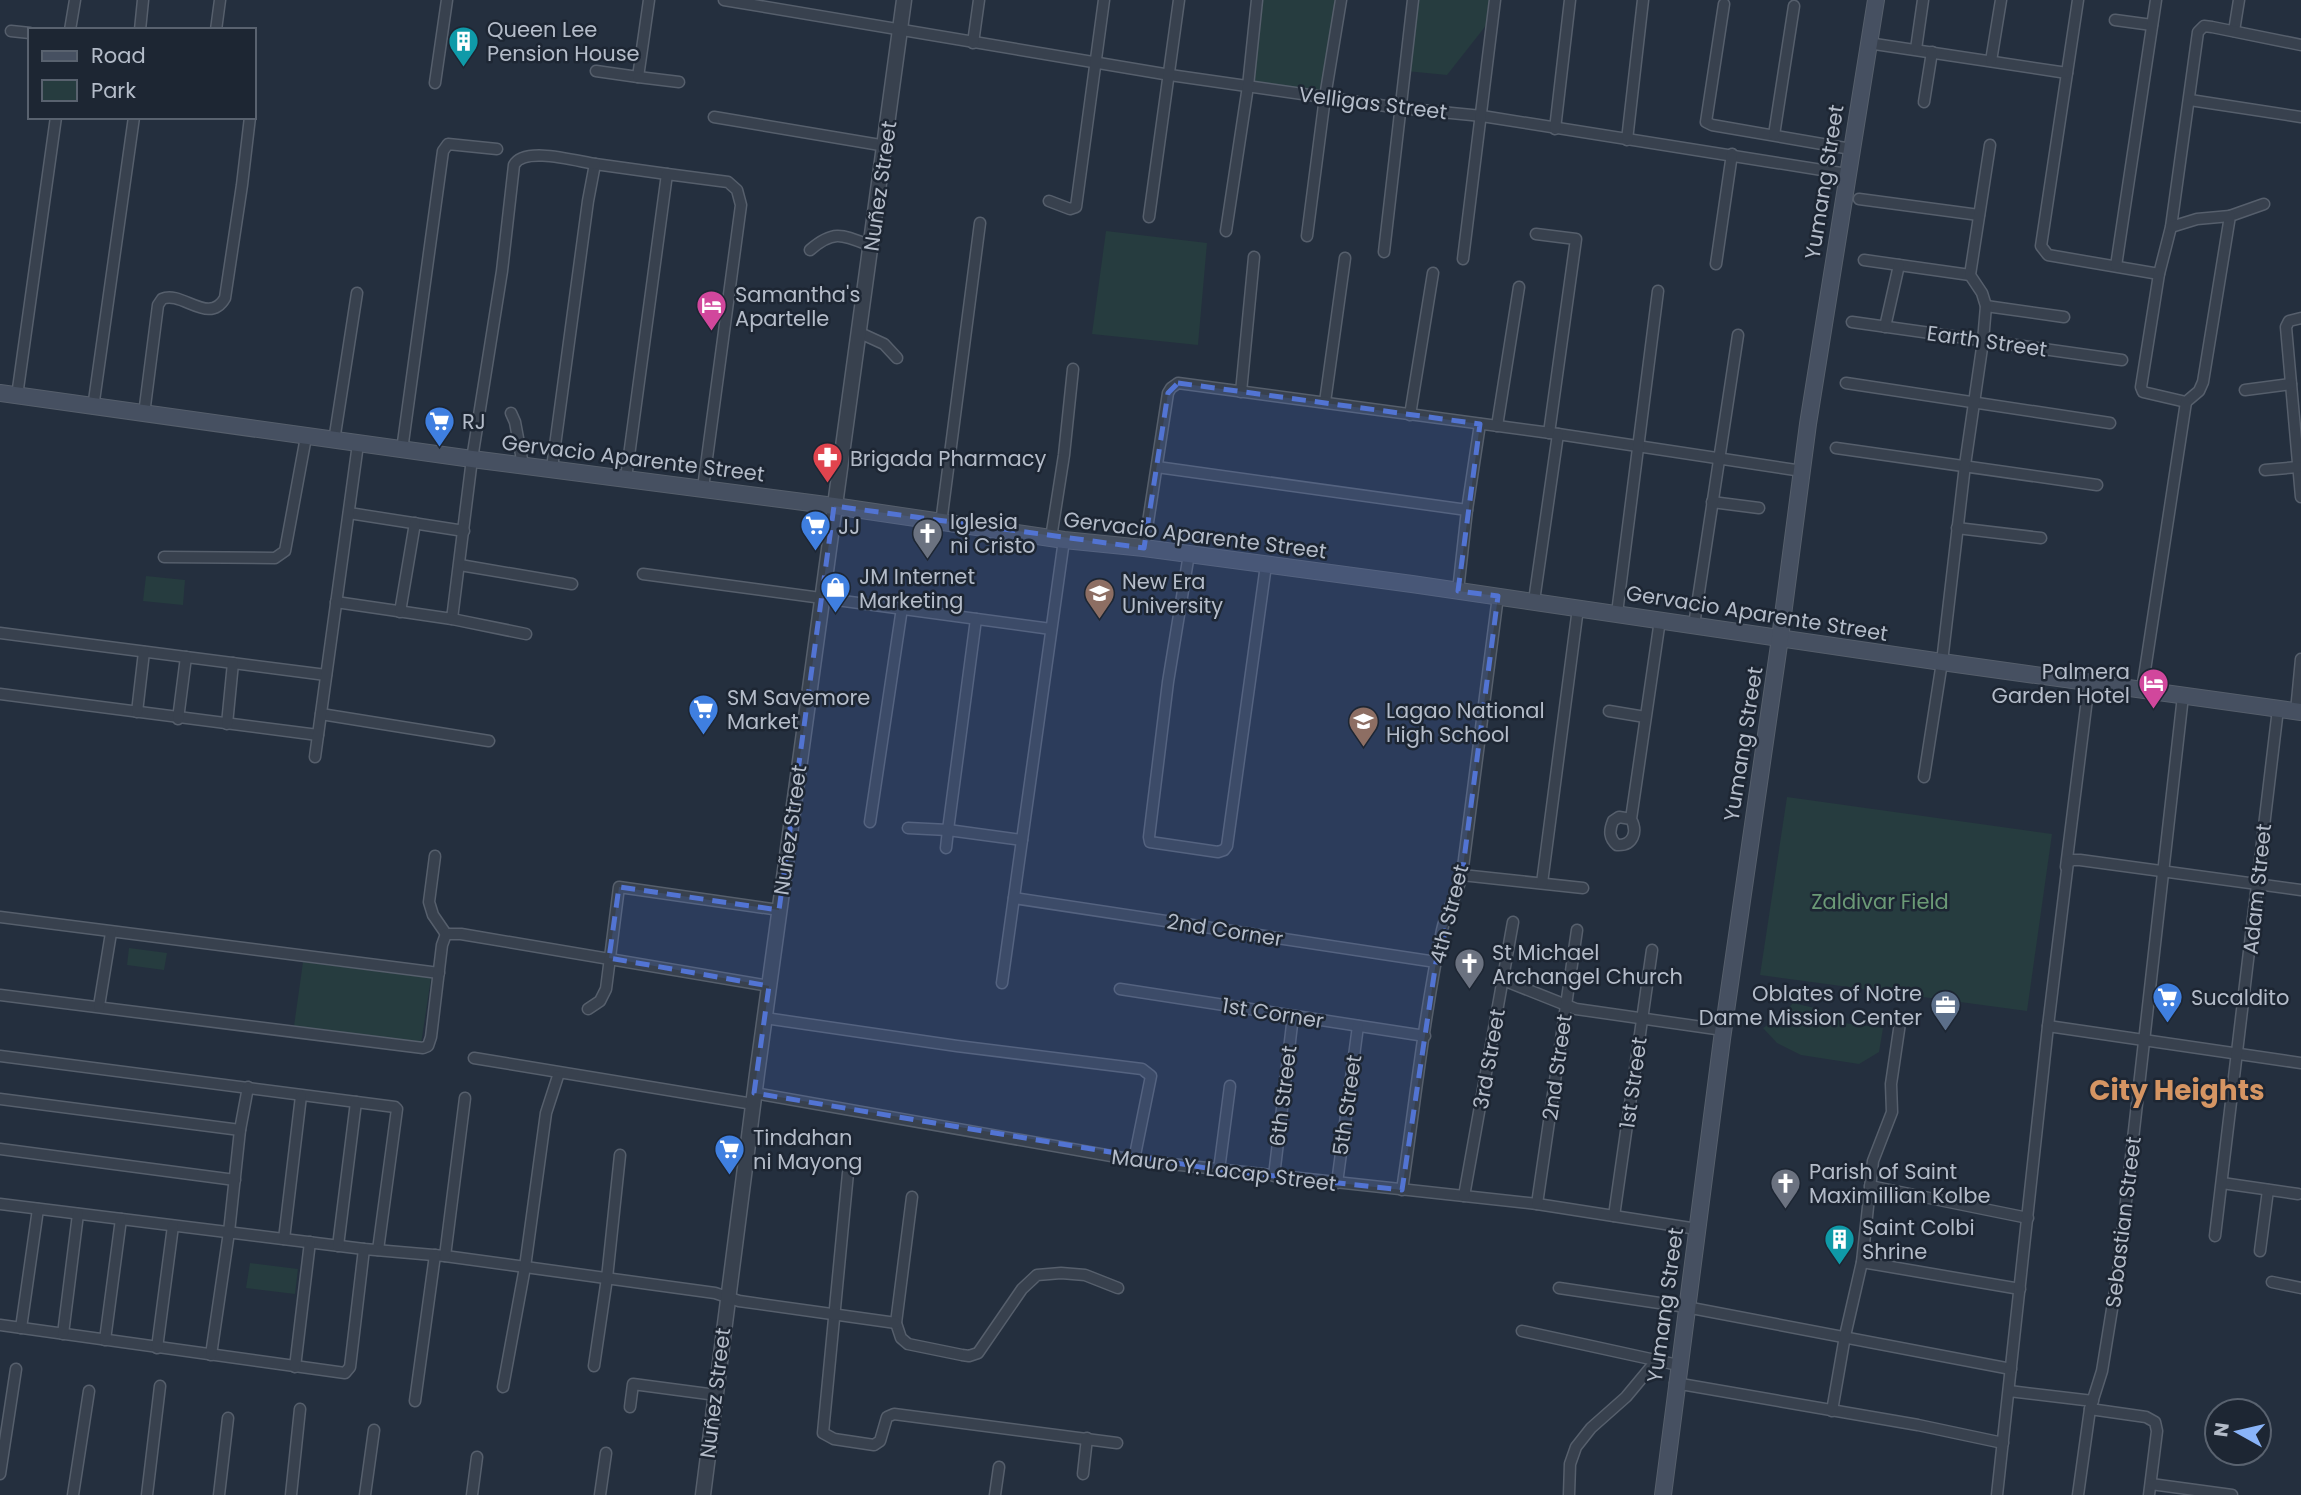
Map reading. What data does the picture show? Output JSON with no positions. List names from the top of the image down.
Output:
{
  "streets": {
    "main road": ["Yumang Street", "Gervacio Aparente Street"],
    "street": [
      "Velligas Street",
      "Nuñez Street",
      "Earth Street",
      "Adam Street",
      "4th Street",
      "2nd Corner",
      "1st Corner",
      "3rd Street",
      "2nd Street",
      "1st Street",
      "6th Street",
      "5th Street",
      "Mauro Y. Lacap Street",
      "Sebastian Street"
    ]
  },
  "crossings": [
    ["Velligas Street", "Yumang Street"],
    ["Velligas Street", "Nuñez Street"],
    ["Yumang Street", "Gervacio Aparente Street"],
    ["Yumang Street", "Mauro Y. Lacap Street"],
    ["Nuñez Street", "Gervacio Aparente Street"],
    ["Nuñez Street", "Mauro Y. Lacap Street"],
    ["Gervacio Aparente Street", "Adam Street"],
    ["Gervacio Aparente Street", "4th Street"],
    ["Gervacio Aparente Street", "Sebastian Street"],
    ["4th Street", "2nd Corner"],
    ["4th Street", "1st Corner"],
    ["4th Street", "Mauro Y. Lacap Street"],
    ["1st Corner", "6th Street"],
    ["1st Corner", "5th Street"],
    ["3rd Street", "Mauro Y. Lacap Street"],
    ["2nd Street", "Mauro Y. Lacap Street"],
    ["1st Street", "Mauro Y. Lacap Street"],
    ["6th Street", "Mauro Y. Lacap Street"],
    ["5th Street", "Mauro Y. Lacap Street"]
  ],
  "districts": ["City Heights"],
  "parks": ["Zaldivar Field"],
  "places": {
    "building": ["Queen Lee Pension House", "Saint Colbi Shrine"],
    "hotel": ["Samantha's Apartelle", "Palmera Garden Hotel"],
    "supermarket": [
      "RJ",
      "JJ",
      "SM Savemore Market",
      "Sucaldito",
      "Tindahan ni Mayong"
    ],
    "pharmacy": ["Brigada Pharmacy"],
    "church": ["Iglesia ni Cristo", "St Michael Archangel Church", "Parish of Saint Maximillian Kolbe"],
    "shop": ["JM Internet Marketing"],
    "school or university": ["New Era University", "Lagao National High School"],
    "office": ["Oblates of Notre Dame Mission Center"]
  },
  "legend": ["Road", "Park"],
  "north": "left"
}
